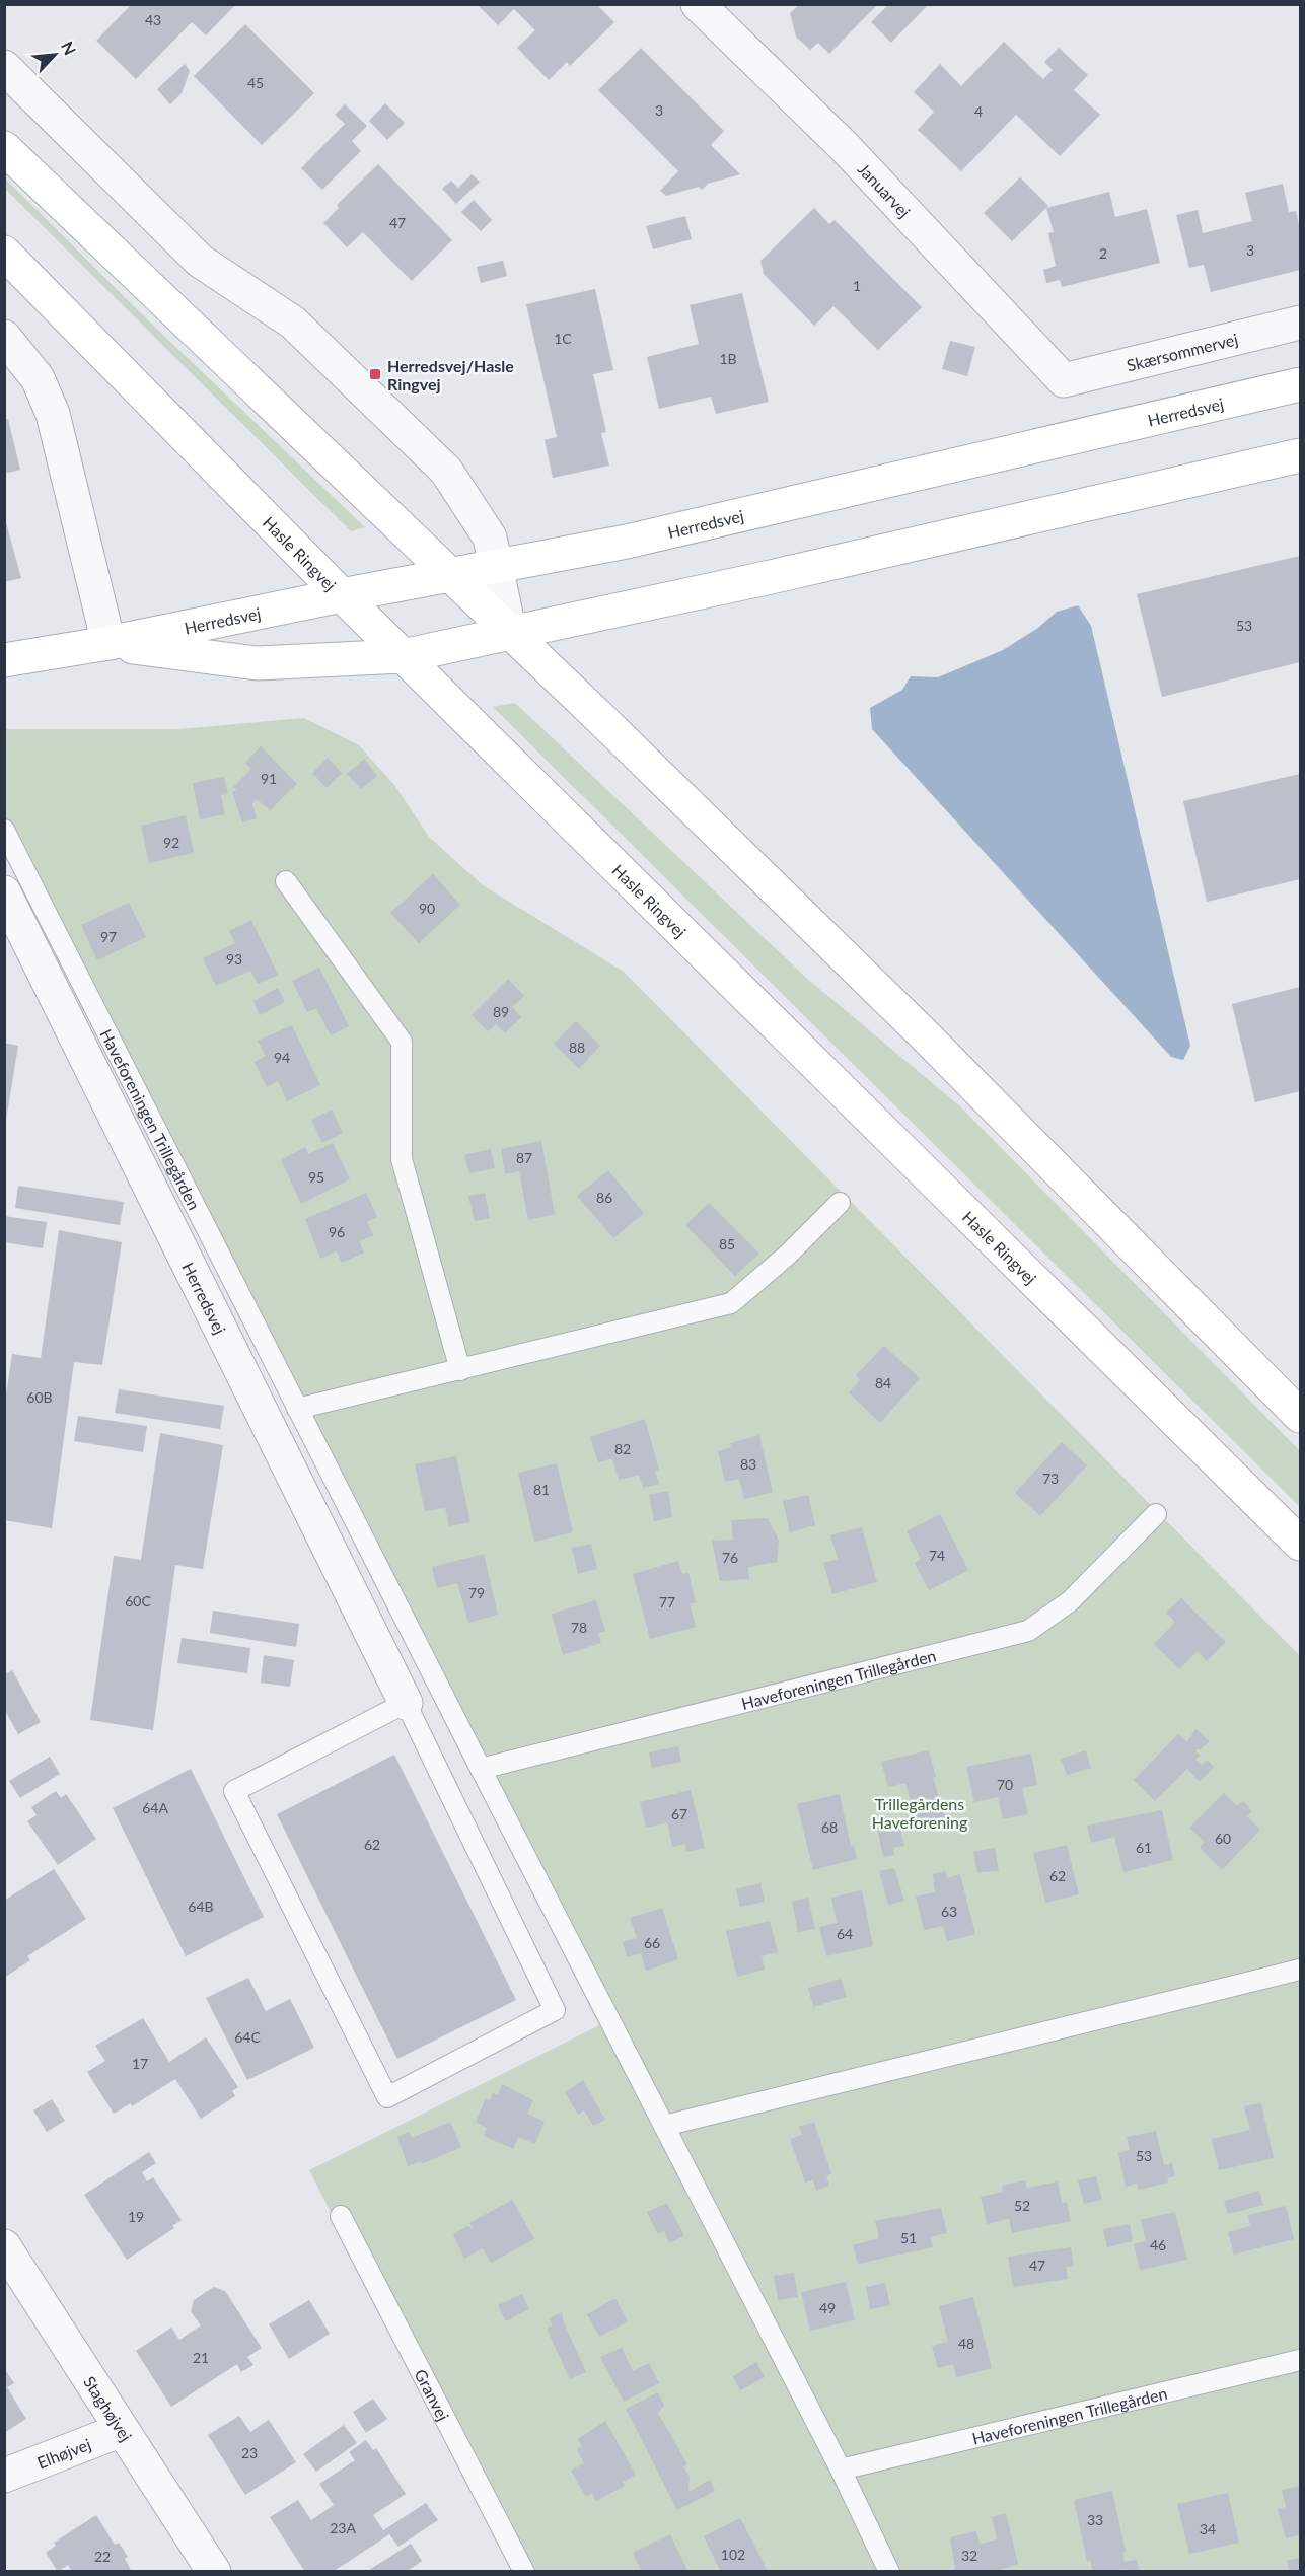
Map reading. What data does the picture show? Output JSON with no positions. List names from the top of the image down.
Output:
{
  "streets": {
    "main road": ["Herredsvej", "Hasle Ringvej"],
    "street": [
      "Januarvej",
      "Skærsommervej",
      "Staghøjvej",
      "Elhøjvej"
    ],
    "lane": ["Haveforeningen Trillegården", "Granvej"]
  },
  "crossings": [
    ["Januarvej", "Skærsommervej"],
    ["Herredsvej", "Hasle Ringvej"],
    ["Staghøjvej", "Elhøjvej"]
  ],
  "parks": ["Trillegårdens Haveforening"],
  "places": {
    "transit": ["Herredsvej/Hasle Ringvej"]
  },
  "house_numbers": [
    "43",
    "45",
    "3",
    "4",
    "47",
    "3",
    "2",
    "1",
    "1C",
    "1B",
    "53",
    "91",
    "92",
    "90",
    "97",
    "93",
    "89",
    "88",
    "94",
    "87",
    "95",
    "86",
    "96",
    "85",
    "84",
    "60B",
    "82",
    "83",
    "73",
    "81",
    "74",
    "76",
    "79",
    "60C",
    "77",
    "78",
    "70",
    "64A",
    "67",
    "68",
    "60",
    "62",
    "61",
    "62",
    "64B",
    "63",
    "64",
    "66",
    "64C",
    "17",
    "53",
    "52",
    "19",
    "51",
    "46",
    "47",
    "49",
    "48",
    "21",
    "23",
    "33",
    "23A",
    "34",
    "102",
    "32",
    "22"
  ],
  "north": "top right"
}
